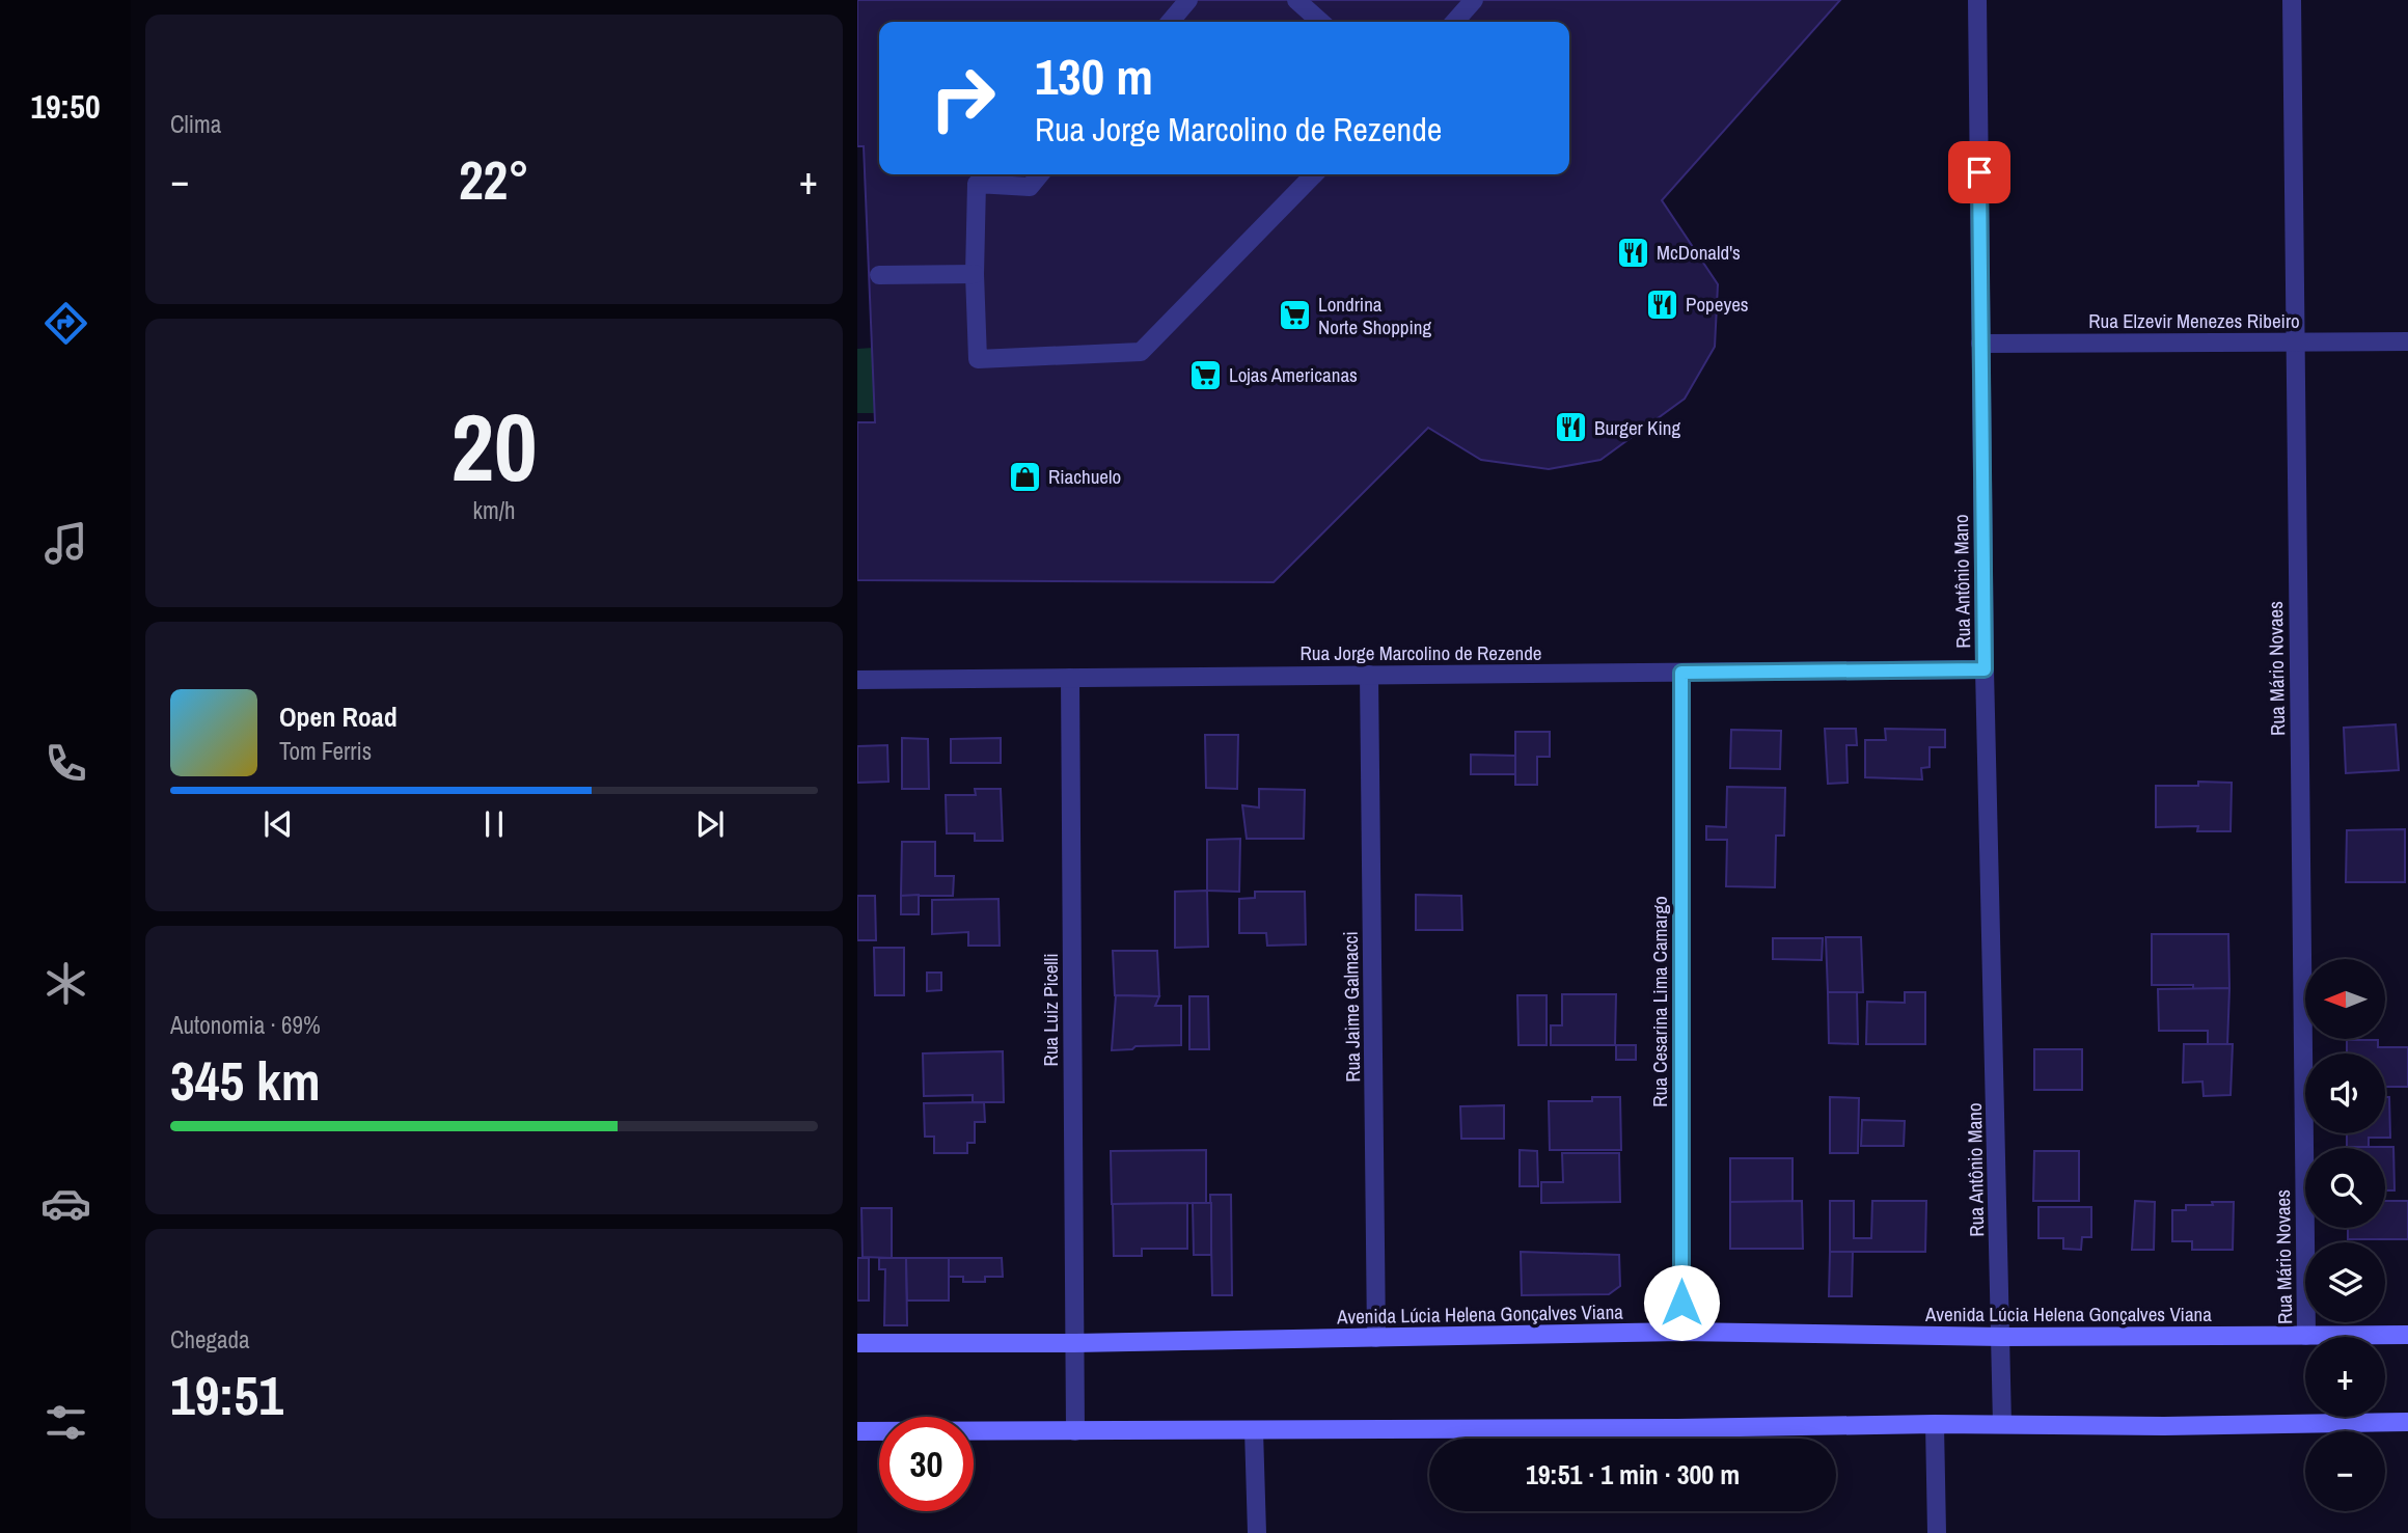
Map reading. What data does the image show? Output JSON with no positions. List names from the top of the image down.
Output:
{
  "streets": {
    "street": [
      "Rua Elzevir Menezes Ribeiro",
      "Rua Antônio Mano",
      "Rua Jorge Marcolino de Rezende",
      "Rua Mário Novaes",
      "Rua Cesarina Lima Camargo",
      "Rua Jaime Galmacci",
      "Rua Luiz Picelli",
      "Avenida Lúcia Helena Gonçalves Viana"
    ]
  },
  "crossings": [
    ["Rua Elzevir Menezes Ribeiro", "Rua Antônio Mano"],
    ["Rua Elzevir Menezes Ribeiro", "Rua Mário Novaes"],
    ["Rua Antônio Mano", "Rua Jorge Marcolino de Rezende"],
    ["Rua Antônio Mano", "Avenida Lúcia Helena Gonçalves Viana"],
    ["Rua Jorge Marcolino de Rezende", "Rua Cesarina Lima Camargo"],
    ["Rua Jorge Marcolino de Rezende", "Rua Jaime Galmacci"],
    ["Rua Jorge Marcolino de Rezende", "Rua Luiz Picelli"],
    ["Rua Mário Novaes", "Avenida Lúcia Helena Gonçalves Viana"],
    ["Rua Cesarina Lima Camargo", "Avenida Lúcia Helena Gonçalves Viana"],
    ["Rua Jaime Galmacci", "Avenida Lúcia Helena Gonçalves Viana"],
    ["Rua Luiz Picelli", "Avenida Lúcia Helena Gonçalves Viana"]
  ],
  "places": {
    "restaurant": ["McDonald's", "Popeyes", "Burger King"],
    "supermarket": ["Londrina Norte Shopping", "Lojas Americanas"],
    "shop": ["Riachuelo"]
  },
  "north": "left",
  "page": {
    "tabs": "19:50",
    "tile": [
      "Clima",
      ["20", "km/h"],
      ["Autonomia · 69%", "345 km"],
      ["Chegada", "19:51"]
    ],
    "turn": ["130 m", "Rua Jorge Marcolino de Rezende"],
    "heat": ["−", "22°", "+"],
    "song": ["Open Road", "Tom Ferris"],
    "map_buttons": ["+", "−"],
    "limit": "30",
    "trip": "19:51 · 1 min · 300 m"
  }
}
